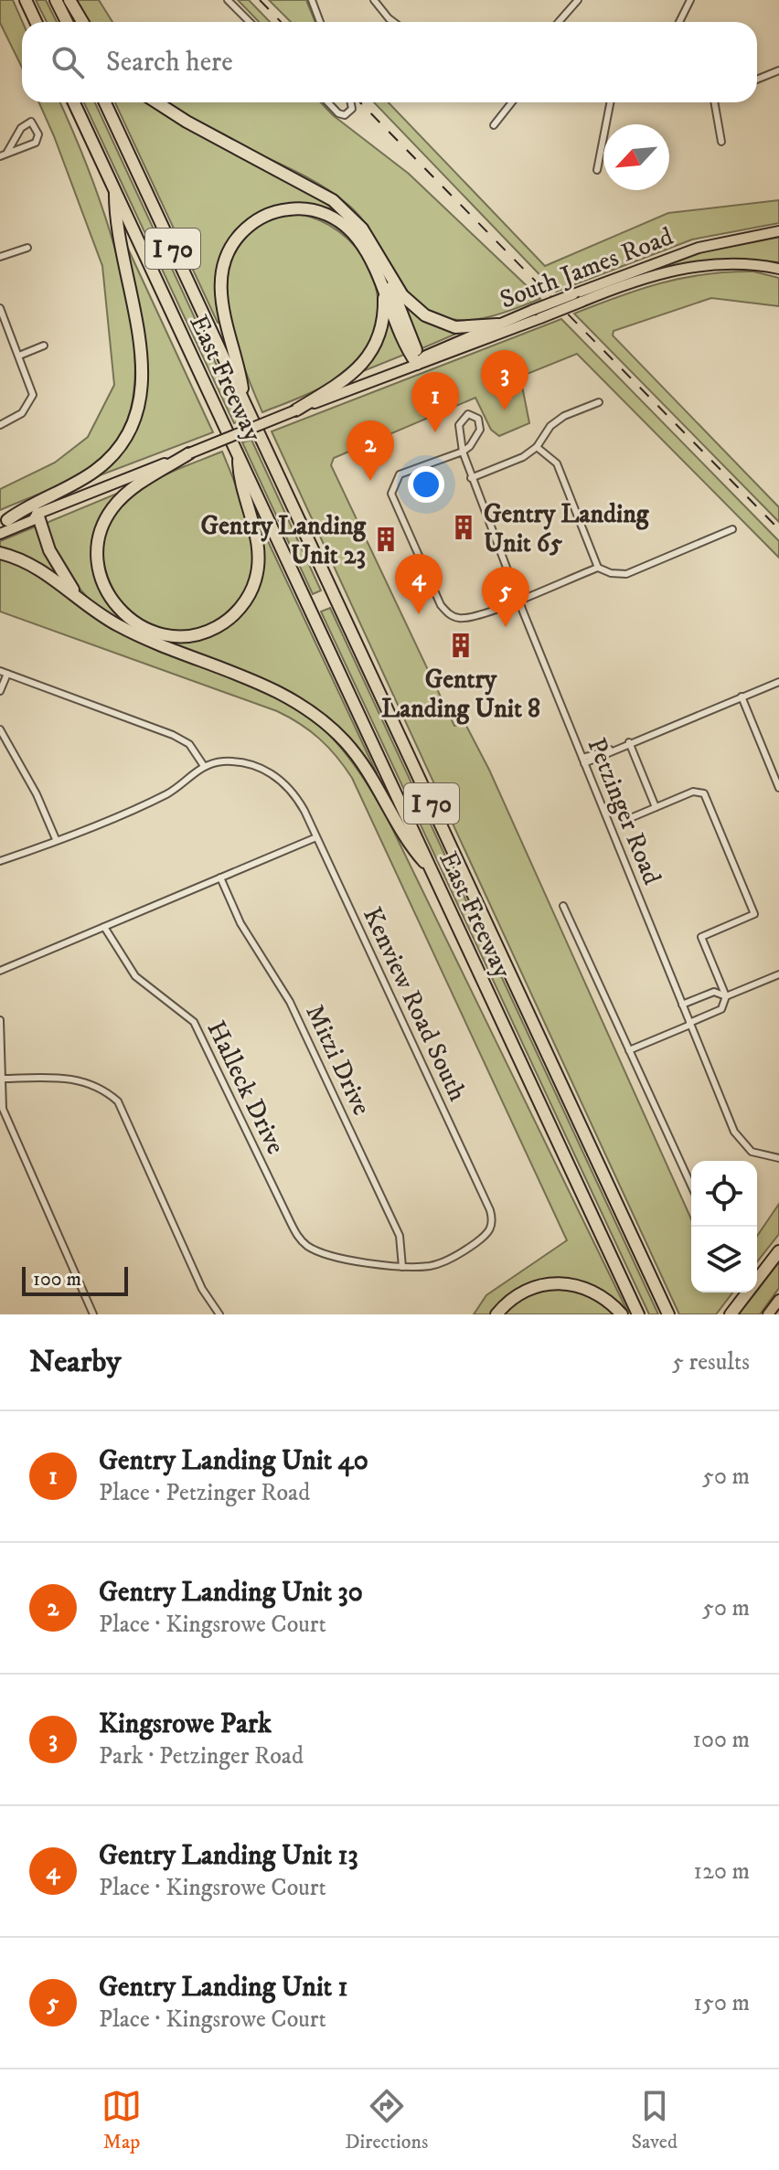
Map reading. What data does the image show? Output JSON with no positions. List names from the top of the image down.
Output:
{
  "streets": {
    "highway": ["I 70", "East Freeway"],
    "main road": ["South James Road"],
    "street": [
      "Petzinger Road",
      "Kenview Road South",
      "Mitzi Drive",
      "Halleck Drive"
    ]
  },
  "crossings": [
    ["Kenview Road South", "Mitzi Drive"],
    ["Kenview Road South", "Halleck Drive"],
    ["Mitzi Drive", "Halleck Drive"]
  ],
  "places": {
    "building": ["Gentry Landing Unit 65", "Gentry Landing Unit 23", "Gentry Landing Unit 8"]
  },
  "scale_bar": "100 m",
  "north": "bottom left",
  "page": {
    "search": "Search here",
    "pins": [
      "3",
      "1",
      "2",
      "4",
      "5"
    ],
    "scale": "100 m",
    "heading": ["Nearby", "5 results"],
    "list": [
      {
        "mark": "1",
        "name": "Gentry Landing Unit 40",
        "note": "Place · Petzinger Road",
        "value": "50 m"
      },
      {
        "mark": "2",
        "name": "Gentry Landing Unit 30",
        "note": "Place · Kingsrowe Court",
        "value": "50 m"
      },
      {
        "mark": "3",
        "name": "Kingsrowe Park",
        "note": "Park · Petzinger Road",
        "value": "100 m"
      },
      {
        "mark": "4",
        "name": "Gentry Landing Unit 13",
        "note": "Place · Kingsrowe Court",
        "value": "120 m"
      },
      {
        "mark": "5",
        "name": "Gentry Landing Unit 1",
        "note": "Place · Kingsrowe Court",
        "value": "150 m"
      }
    ],
    "nav": ["Map", "Directions", "Saved"]
  }
}
